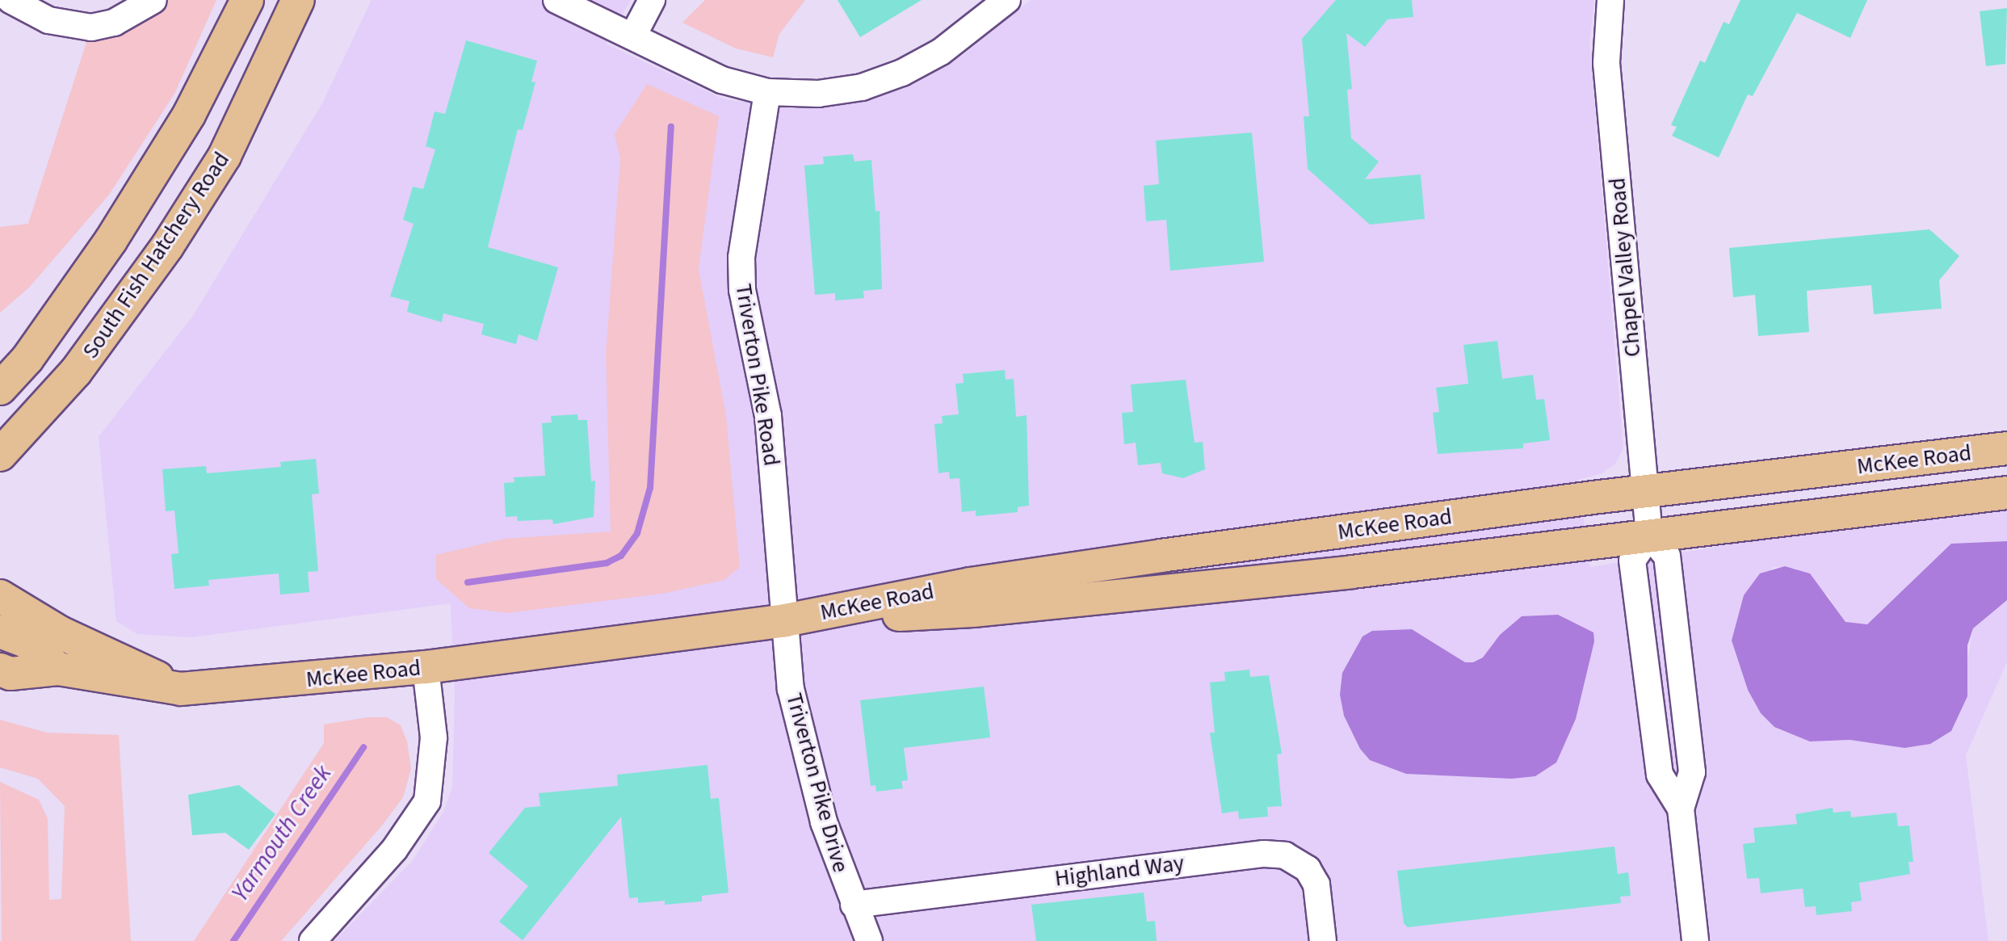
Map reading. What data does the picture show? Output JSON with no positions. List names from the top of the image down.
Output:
{
  "streets": {
    "main road": ["South Fish Hatchery Road", "McKee Road"],
    "street": [
      "Chapel Valley Road",
      "Triverton Pike Road",
      "Triverton Pike Drive",
      "Highland Way"
    ]
  },
  "crossings": [
    ["Chapel Valley Road", "McKee Road"],
    ["Triverton Pike Road", "McKee Road"],
    ["Triverton Pike Road", "Triverton Pike Drive"],
    ["McKee Road", "Triverton Pike Drive"],
    ["Triverton Pike Drive", "Highland Way"]
  ],
  "water": ["Yarmouth Creek"]
}
